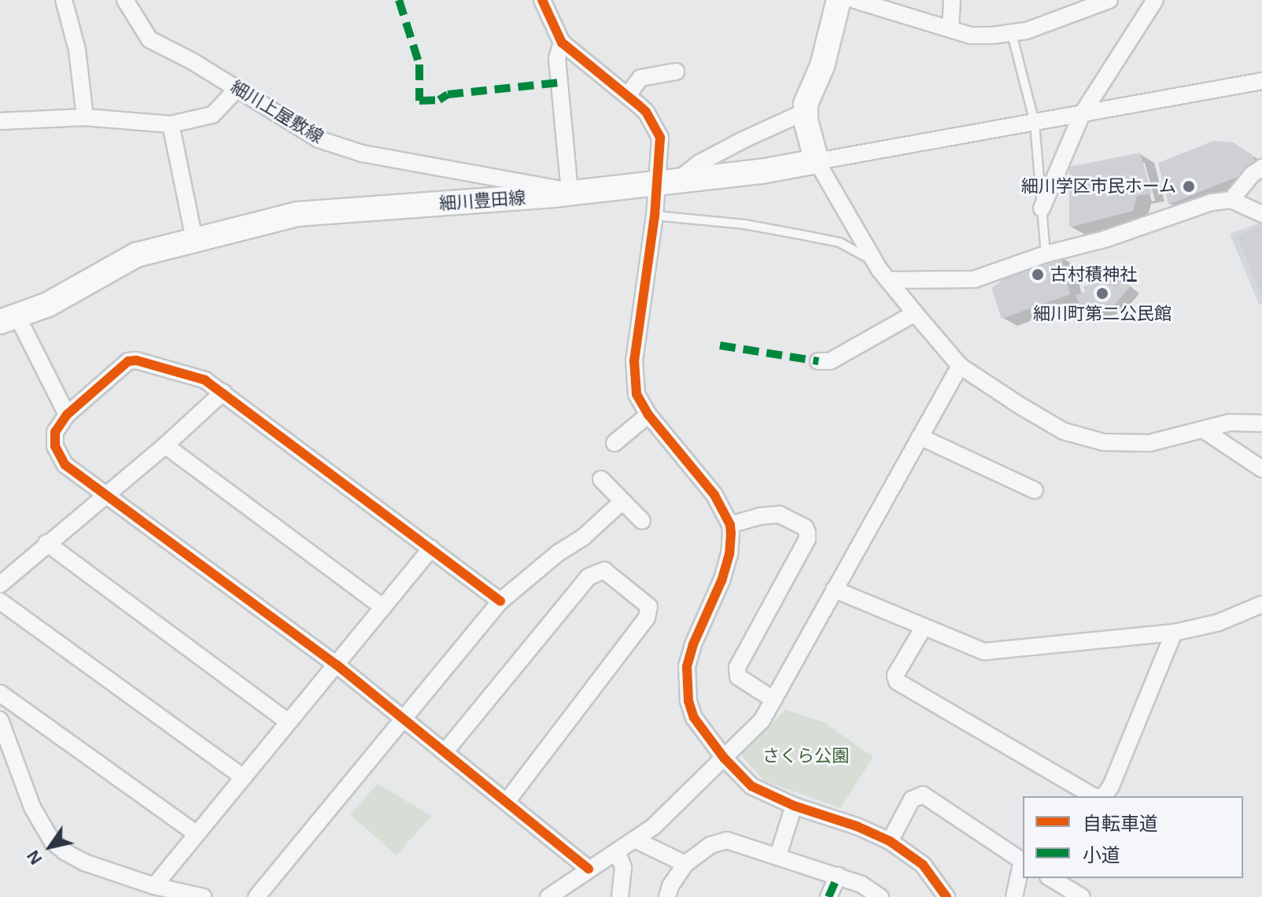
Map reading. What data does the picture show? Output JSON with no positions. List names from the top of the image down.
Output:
{
  "streets": {
    "main road": ["細川豊田線"],
    "street": ["細川上屋敷線"]
  },
  "crossings": [
    ["細川上屋敷線", "細川豊田線"]
  ],
  "parks": ["さくら公園"],
  "places": ["細川学区市民ホーム", "古村積神社", "細川町第二公民館"],
  "legend": ["自転車道", "小道"],
  "north": "bottom left"
}
